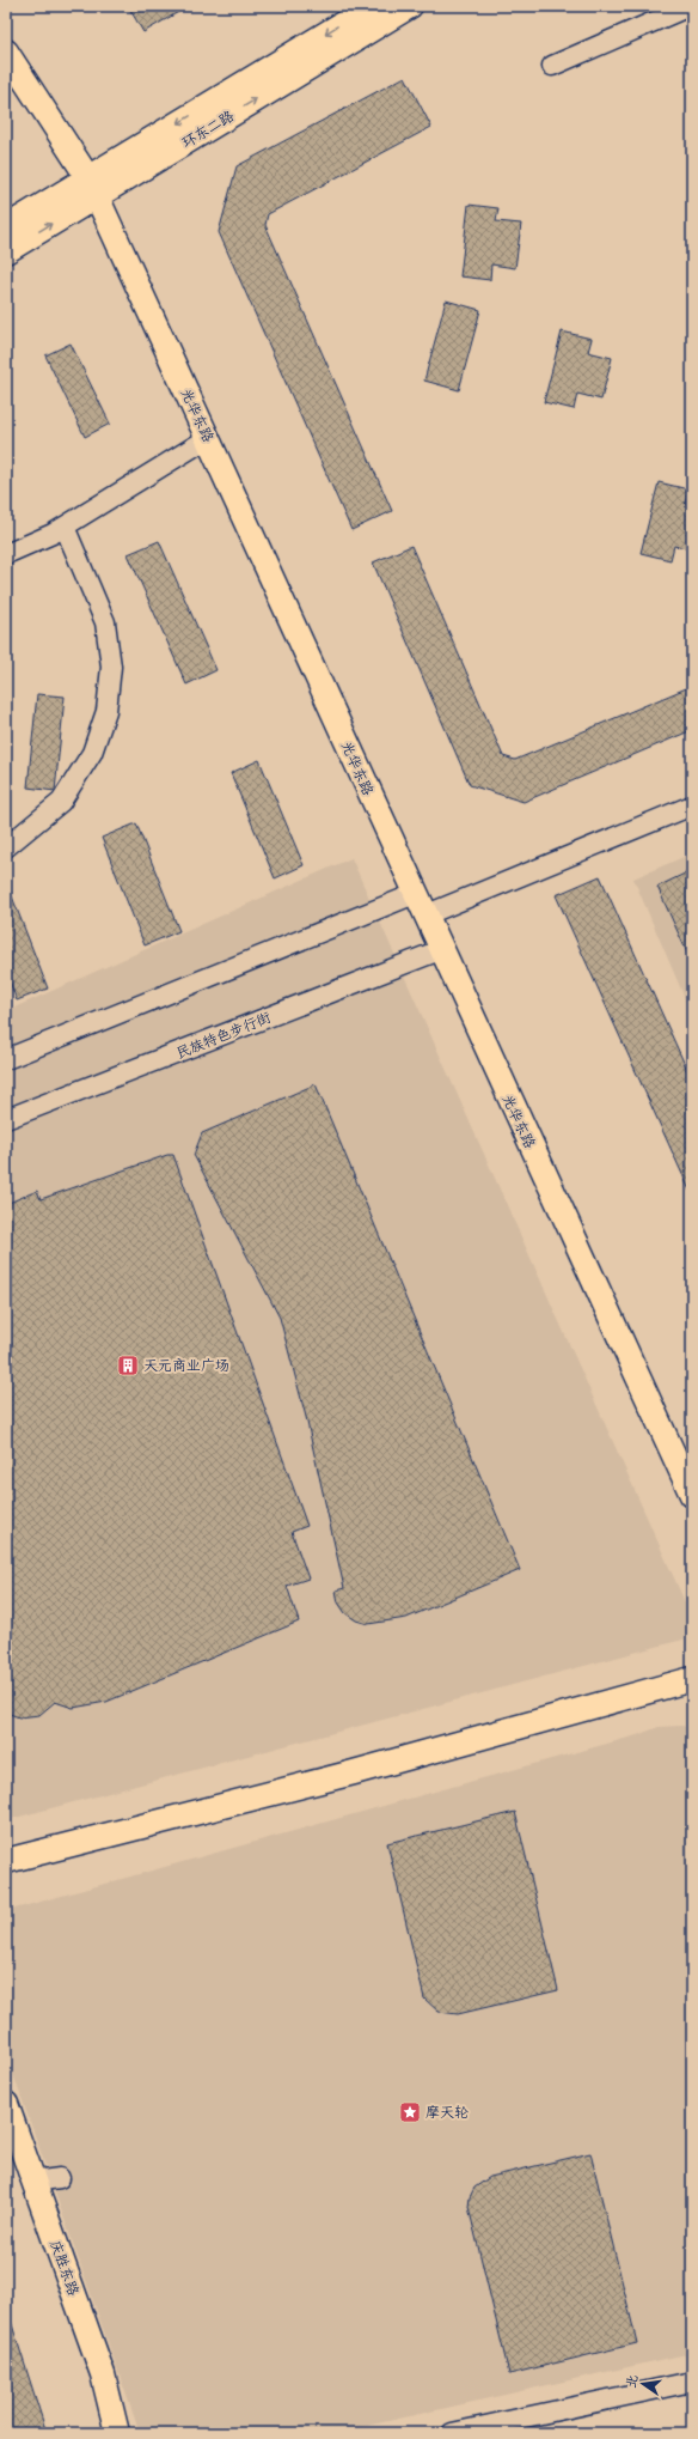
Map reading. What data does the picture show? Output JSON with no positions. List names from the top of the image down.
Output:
{
  "streets": {
    "main road": ["环东二路", "光华东路", "庆胜东路"],
    "street": ["民族特色步行街"]
  },
  "crossings": [
    ["环东二路", "光华东路"],
    ["光华东路", "民族特色步行街"]
  ],
  "places": {
    "building": ["天元商业广场"],
    "place": ["摩天轮"]
  },
  "north": "left"
}
